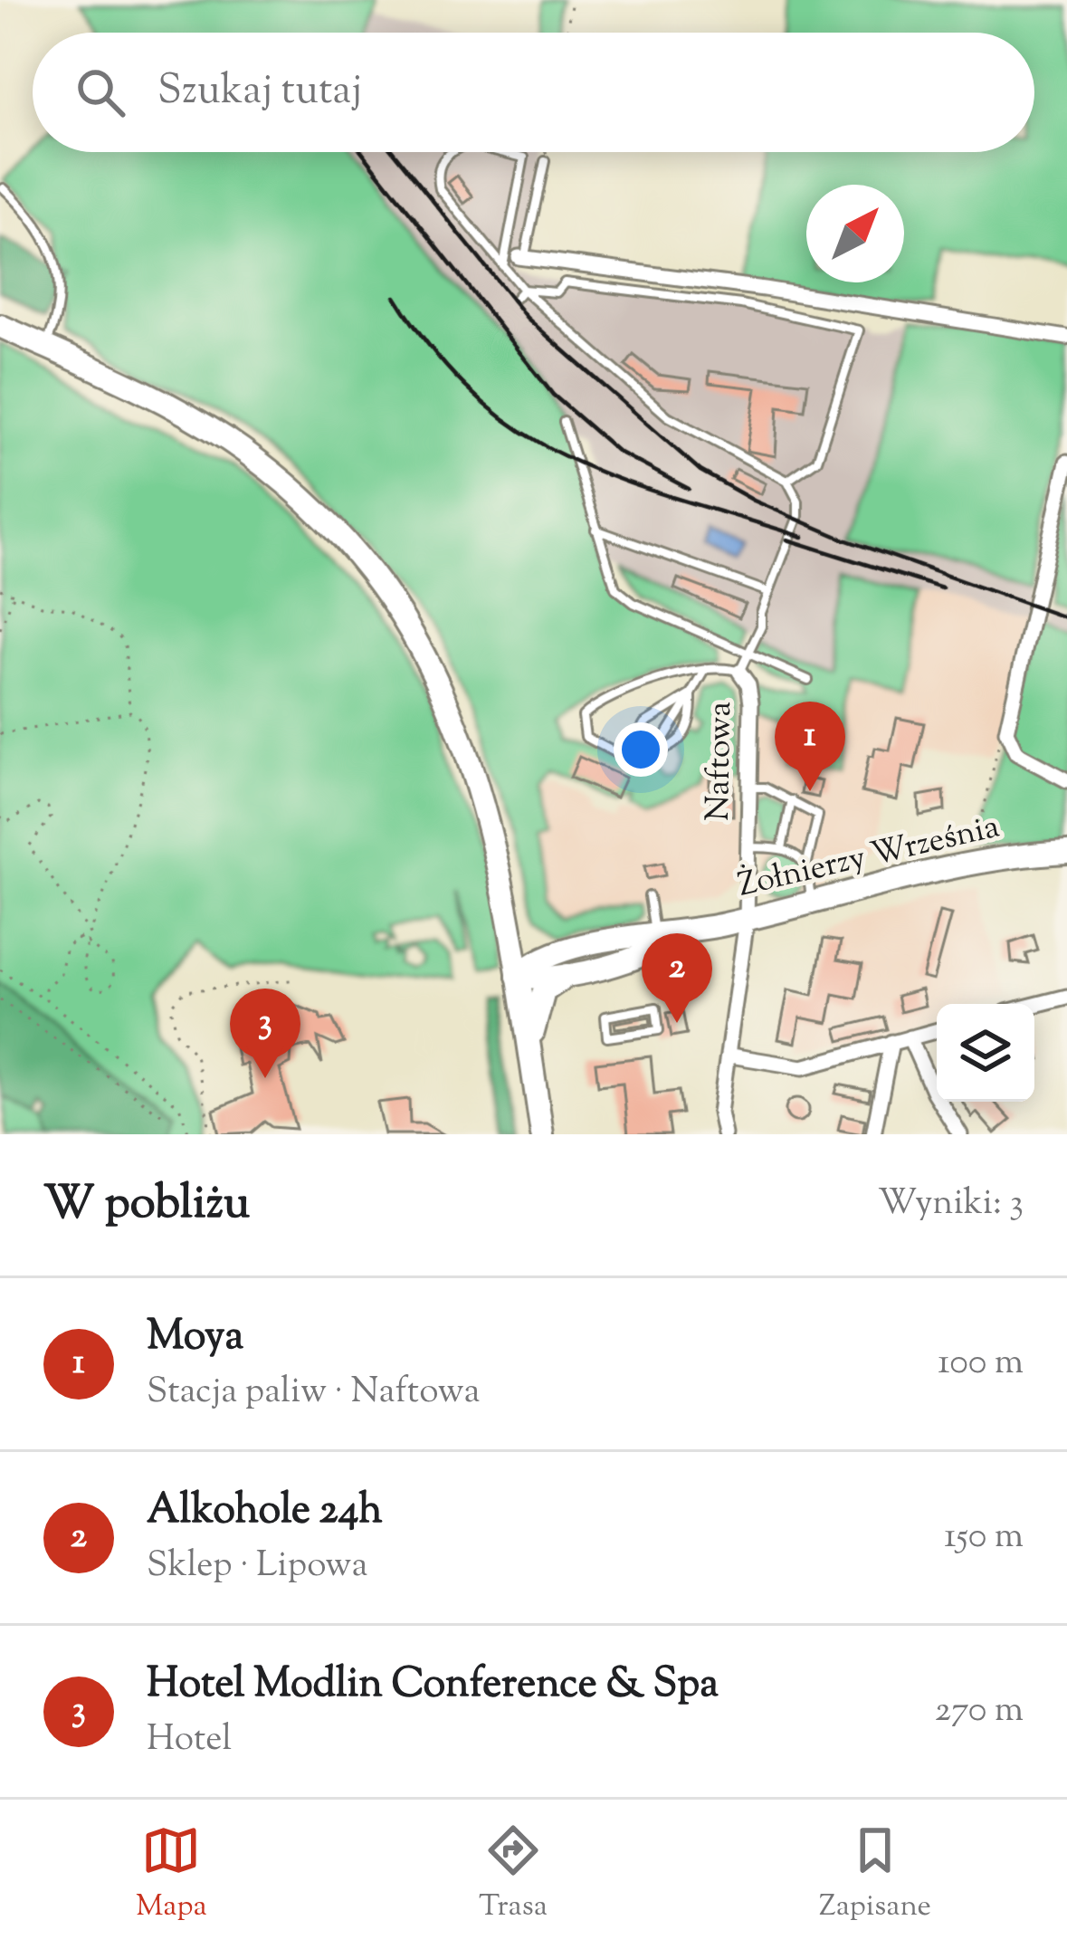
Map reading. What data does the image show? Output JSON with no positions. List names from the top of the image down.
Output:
{
  "streets": {
    "main road": ["Żołnierzy Września"],
    "street": ["Naftowa"]
  },
  "crossings": [
    ["Naftowa", "Żołnierzy Września"]
  ],
  "north": "top right",
  "page": {
    "search": "Szukaj tutaj",
    "pins": ["1", "2", "3"],
    "heading": ["W pobliżu", "Wyniki: 3"],
    "list": [
      {
        "mark": "1",
        "name": "Moya",
        "note": "Stacja paliw · Naftowa",
        "value": "100 m"
      },
      {
        "mark": "2",
        "name": "Alkohole 24h",
        "note": "Sklep · Lipowa",
        "value": "150 m"
      },
      {
        "mark": "3",
        "name": "Hotel Modlin Conference & Spa",
        "note": "Hotel",
        "value": "270 m"
      }
    ],
    "nav": ["Mapa", "Trasa", "Zapisane"]
  }
}
